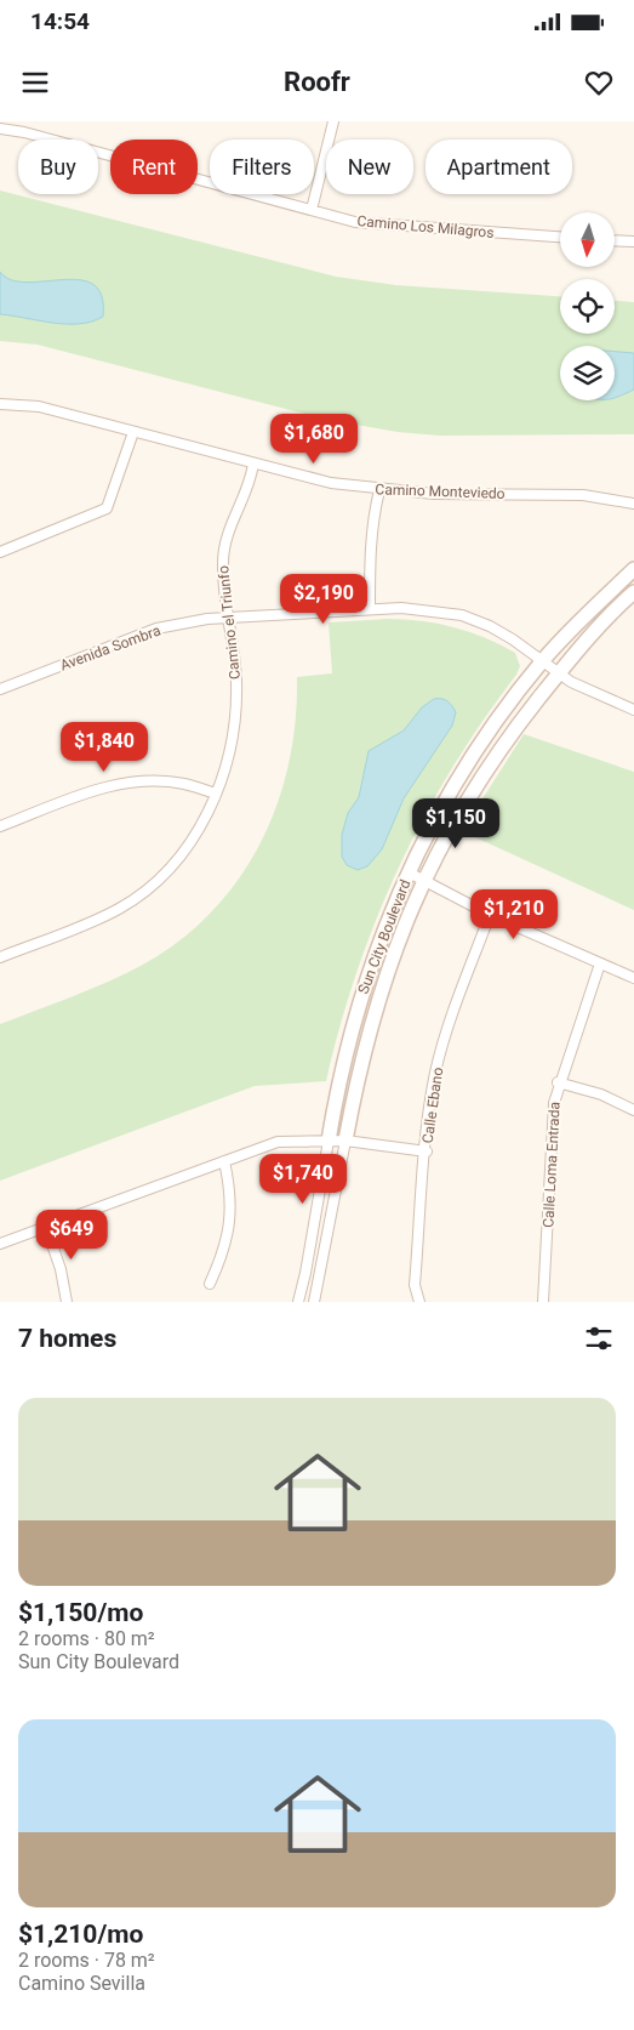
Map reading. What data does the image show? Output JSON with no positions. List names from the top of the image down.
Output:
{
  "streets": {
    "street": [
      "Camino Los Milagros",
      "Camino Monteviedo",
      "Camino el Triunfo",
      "Avenida Sombra",
      "Sun City Boulevard",
      "Calle Ebano",
      "Calle Loma Entrada"
    ]
  },
  "crossings": [
    ["Camino Monteviedo", "Camino el Triunfo"],
    ["Camino el Triunfo", "Avenida Sombra"],
    ["Avenida Sombra", "Sun City Boulevard"]
  ],
  "north": "bottom",
  "page": {
    "status": "14:54",
    "header": "Roofr",
    "chip": [
      "Buy",
      "Rent",
      "Filters",
      "New",
      "Apartment"
    ],
    "price": [
      "$1,680",
      "$2,190",
      "$1,840",
      "$1,150",
      "$1,210",
      "$1,740",
      "$649"
    ],
    "heading": "7 homes",
    "list": [
      {
        "name": "$1,150/mo",
        "note": "2 rooms · 80 m² · Sun City Boulevard"
      },
      {
        "name": "$1,210/mo",
        "note": "2 rooms · 78 m² · Camino Sevilla"
      }
    ]
  }
}
